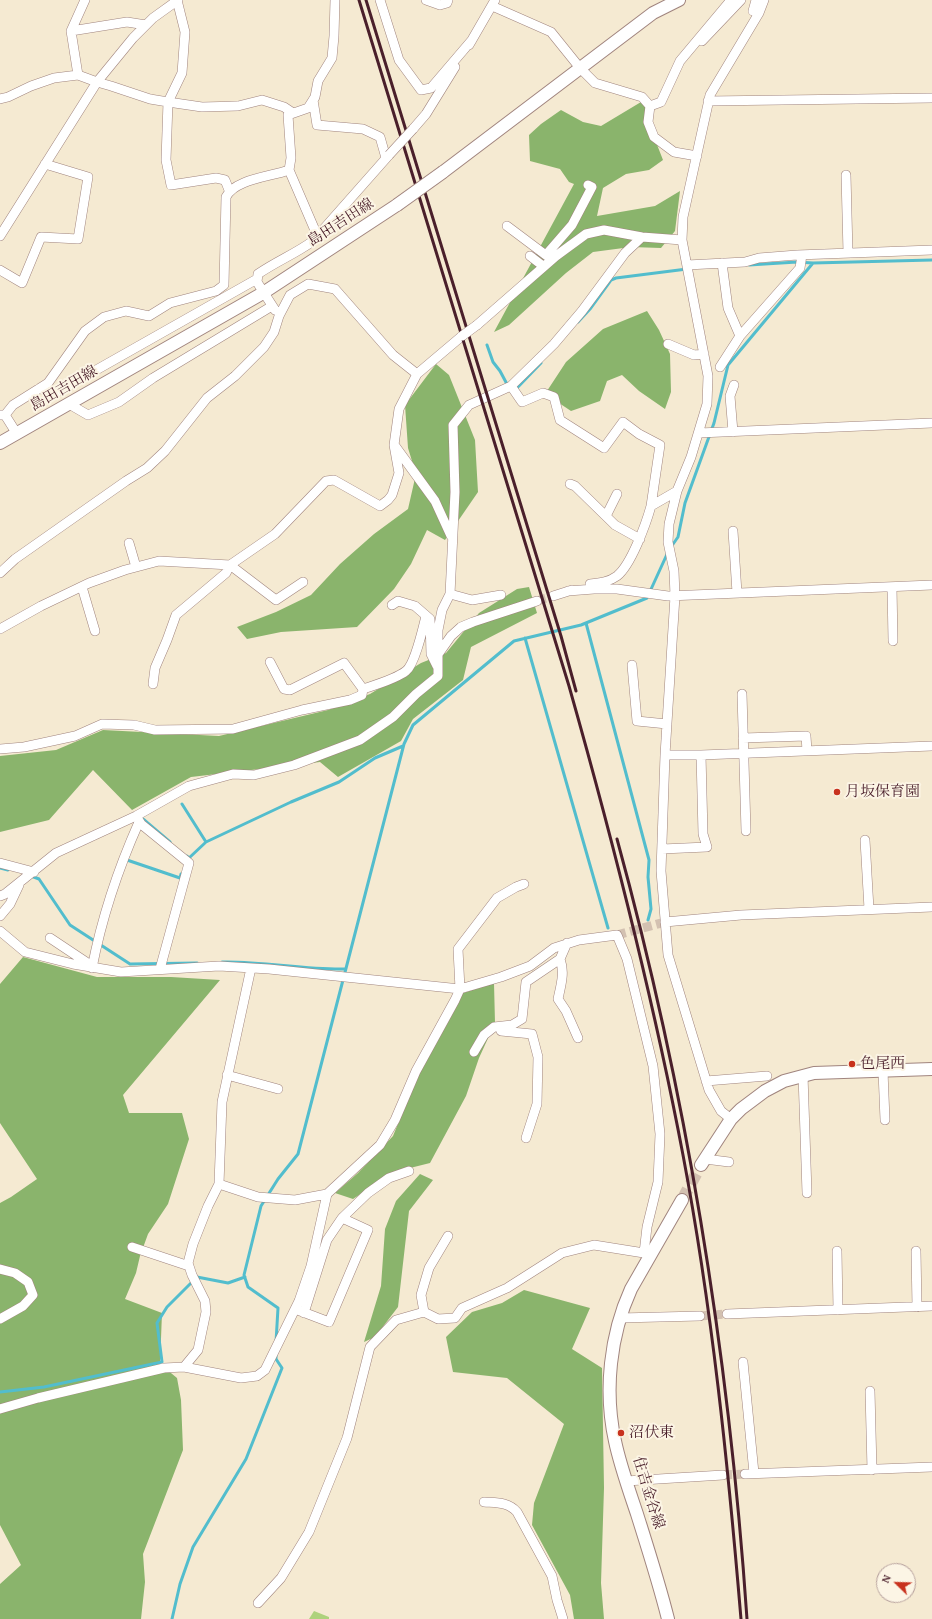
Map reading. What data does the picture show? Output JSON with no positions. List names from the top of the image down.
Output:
{
  "streets": {
    "main road": ["島田吉田線", "住吉金谷線"]
  },
  "places": ["月坂保育園", "色尾西", "沼伏東"],
  "north": "top left"
}
